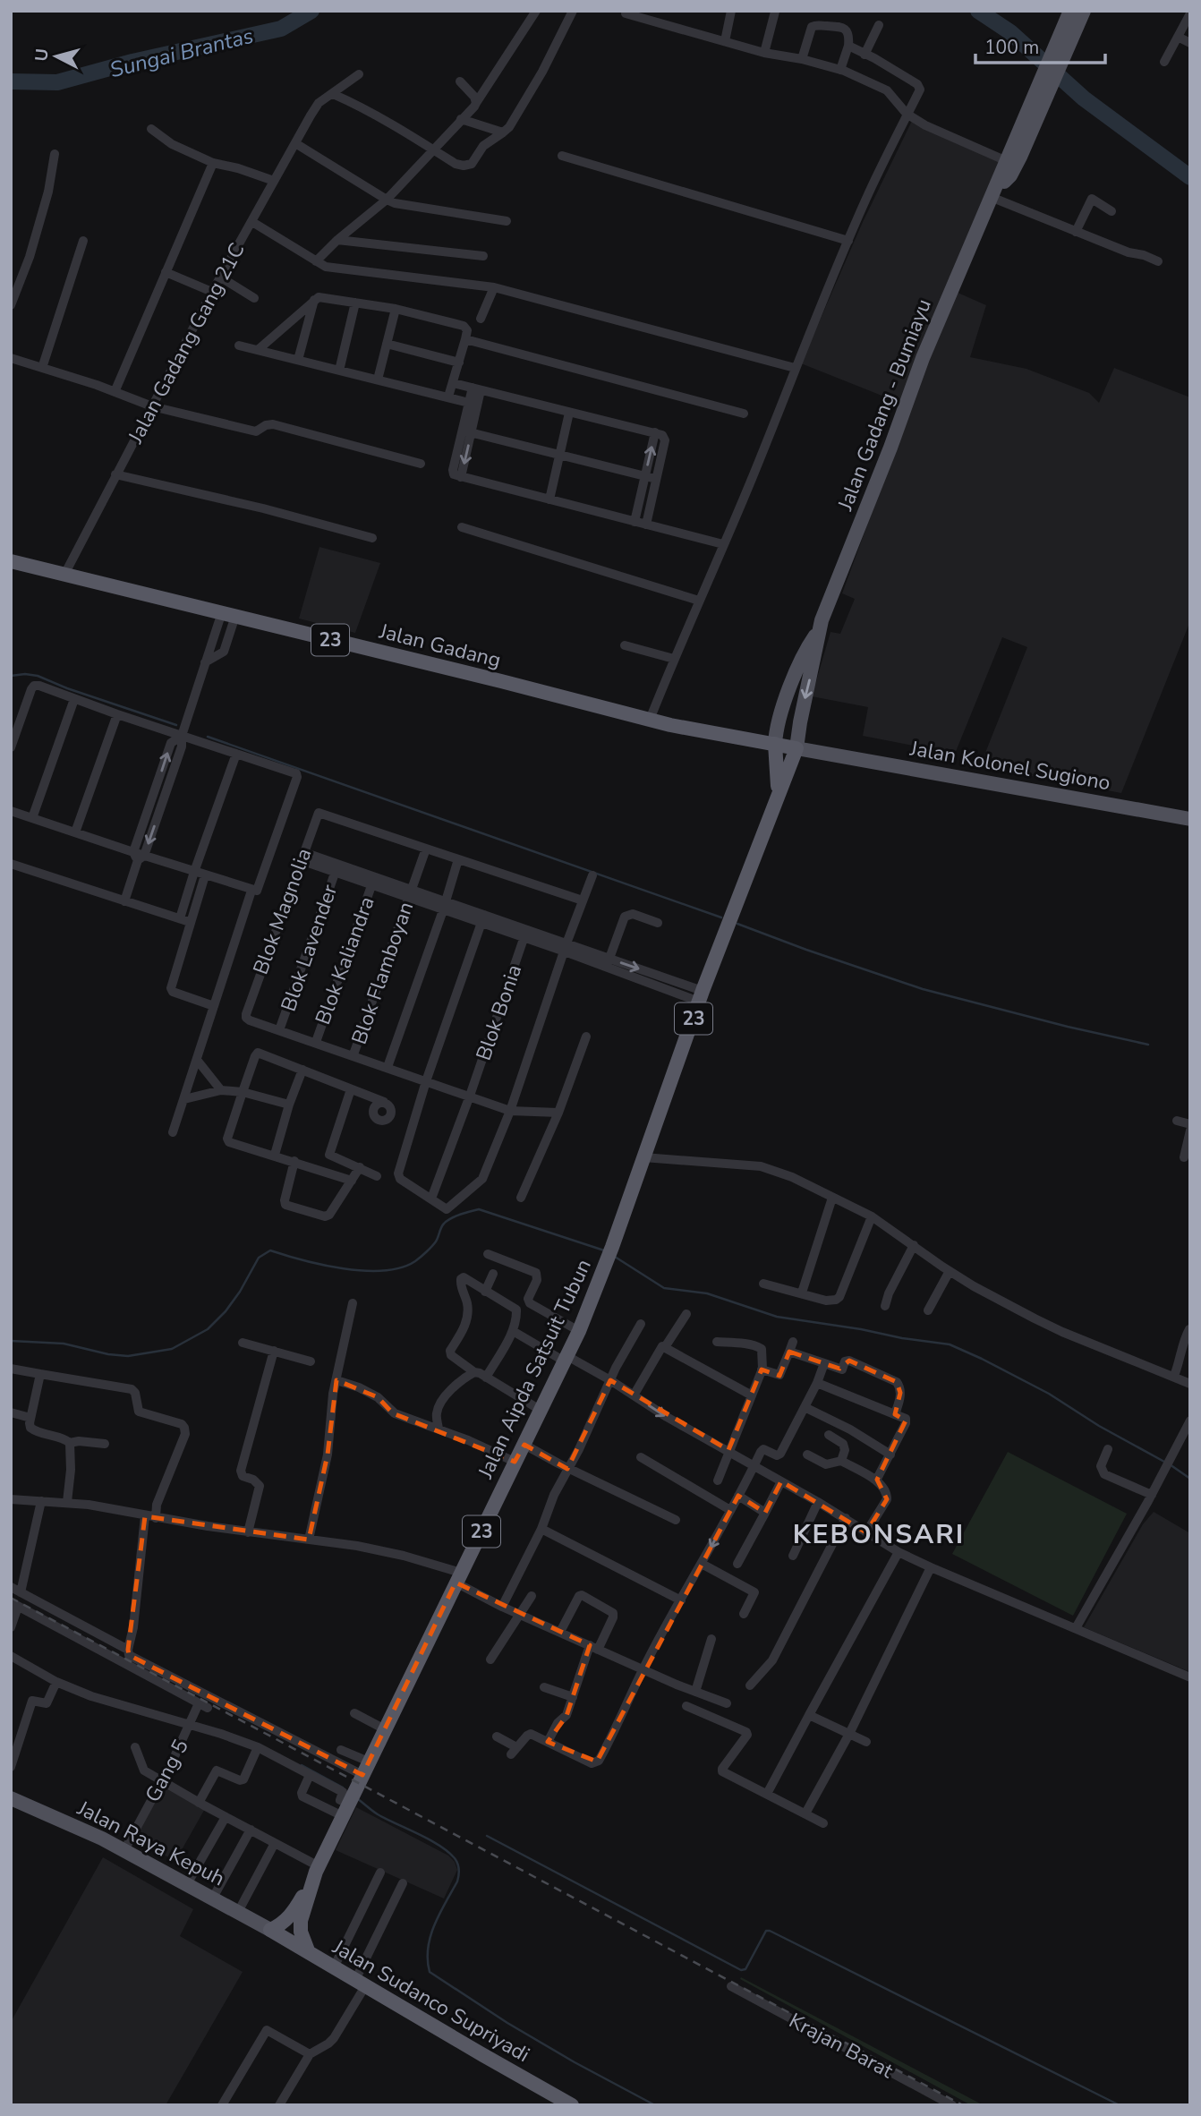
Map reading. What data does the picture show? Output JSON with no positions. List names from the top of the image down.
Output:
{
  "streets": {
    "highway": [
      "23",
      "Jalan Gadang",
      "Jalan Aipda Satsuit Tubun",
      "Jalan Sudanco Supriyadi"
    ],
    "main road": ["Jalan Gadang - Bumiayu", "Jalan Kolonel Sugiono", "Jalan Raya Kepuh"],
    "street": [
      "Jalan Gadang Gang 21C",
      "Blok Magnolia",
      "Blok Lavender",
      "Blok Kaliandra",
      "Blok Flamboyan",
      "Blok Bonia",
      "Gang 5",
      "Krajan Barat"
    ]
  },
  "crossings": [
    ["Jalan Gadang Gang 21C", "Jalan Gadang"],
    ["Jalan Gadang - Bumiayu", "Jalan Gadang"],
    ["Jalan Gadang - Bumiayu", "Jalan Aipda Satsuit Tubun"],
    ["Jalan Gadang", "Jalan Kolonel Sugiono"],
    ["Jalan Gadang", "Jalan Aipda Satsuit Tubun"],
    ["Blok Magnolia", "Blok Lavender"],
    ["Blok Magnolia", "Blok Flamboyan"],
    ["Jalan Aipda Satsuit Tubun", "Jalan Raya Kepuh"],
    ["Jalan Aipda Satsuit Tubun", "Jalan Sudanco Supriyadi"],
    ["Gang 5", "Jalan Raya Kepuh"],
    ["Jalan Raya Kepuh", "Jalan Sudanco Supriyadi"]
  ],
  "districts": ["KEBONSARI"],
  "water": ["Sungai Brantas"],
  "scale_bar": "100 m",
  "north": "left"
}
